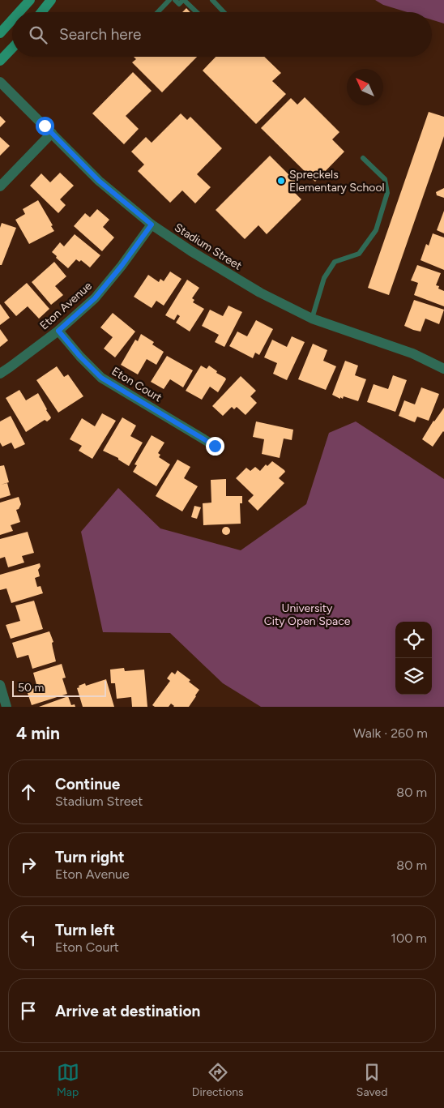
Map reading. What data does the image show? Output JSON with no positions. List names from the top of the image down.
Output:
{
  "streets": {
    "street": ["Stadium Street", "Eton Avenue", "Eton Court"]
  },
  "crossings": [
    ["Stadium Street", "Eton Avenue"],
    ["Eton Avenue", "Eton Court"]
  ],
  "parks": ["University City Open Space"],
  "places": ["Spreckels Elementary School"],
  "scale_bar": "50 m",
  "north": "top left",
  "page": {
    "search": "Search here",
    "scale": "50 m",
    "heading": ["4 min", "Walk · 260 m"],
    "list": [
      ["Continue", "Stadium Street", "80 m"],
      ["Turn right", "Eton Avenue", "80 m"],
      ["Turn left", "Eton Court", "100 m"],
      "Arrive at destination"
    ],
    "nav": ["Map", "Directions", "Saved"]
  }
}
